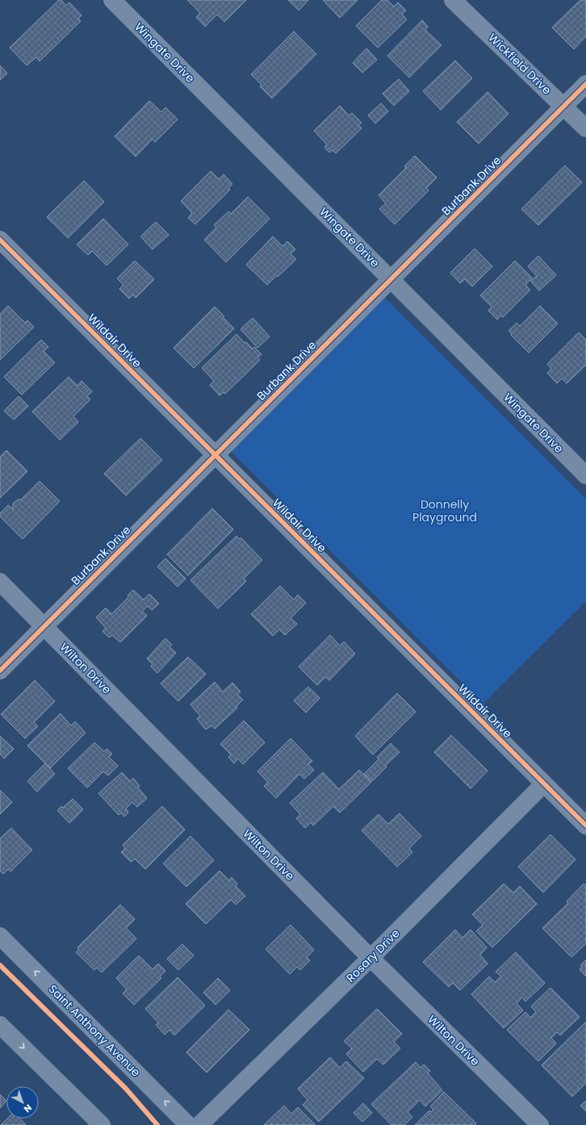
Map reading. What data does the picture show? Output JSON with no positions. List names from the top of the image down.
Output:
{
  "streets": {
    "street": [
      "Wingate Drive",
      "Wickfield Drive",
      "Burbank Drive",
      "Wildair Drive",
      "Wilton Drive",
      "Rosary Drive",
      "Saint Anthony Avenue"
    ]
  },
  "crossings": [
    ["Wingate Drive", "Burbank Drive"],
    ["Wickfield Drive", "Burbank Drive"],
    ["Burbank Drive", "Wildair Drive"],
    ["Burbank Drive", "Wilton Drive"],
    ["Wildair Drive", "Rosary Drive"],
    ["Wilton Drive", "Rosary Drive"]
  ],
  "parks": ["Donnelly Playground"],
  "north": "bottom right"
}
